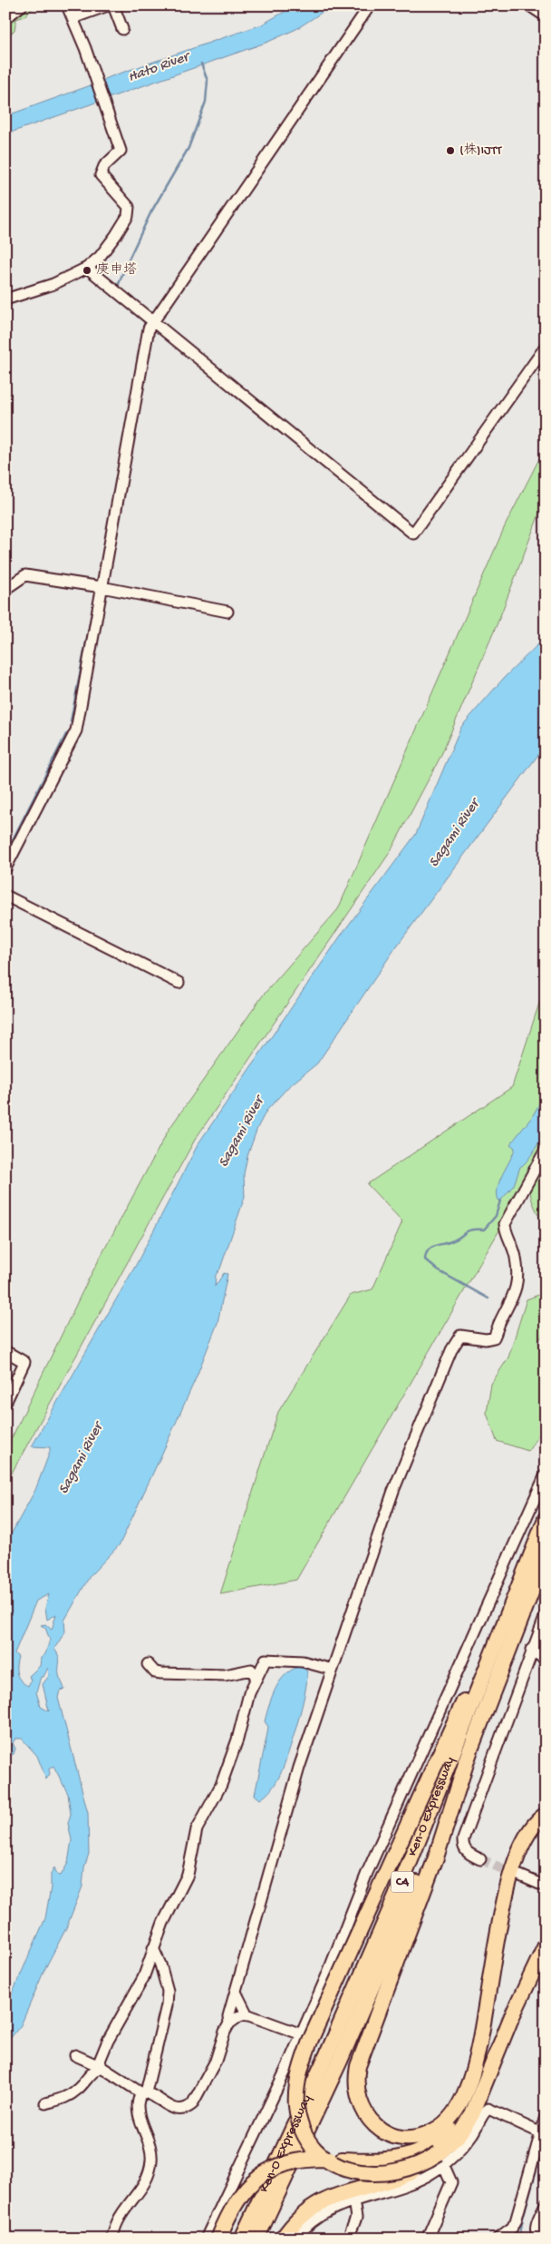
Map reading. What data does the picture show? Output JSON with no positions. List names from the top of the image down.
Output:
{
  "streets": {
    "highway": ["Ken-O Expressway", "C4"]
  },
  "water": ["Hato River", "Sagami River"],
  "places": ["(株)IJTT", "庚申塔"]
}
